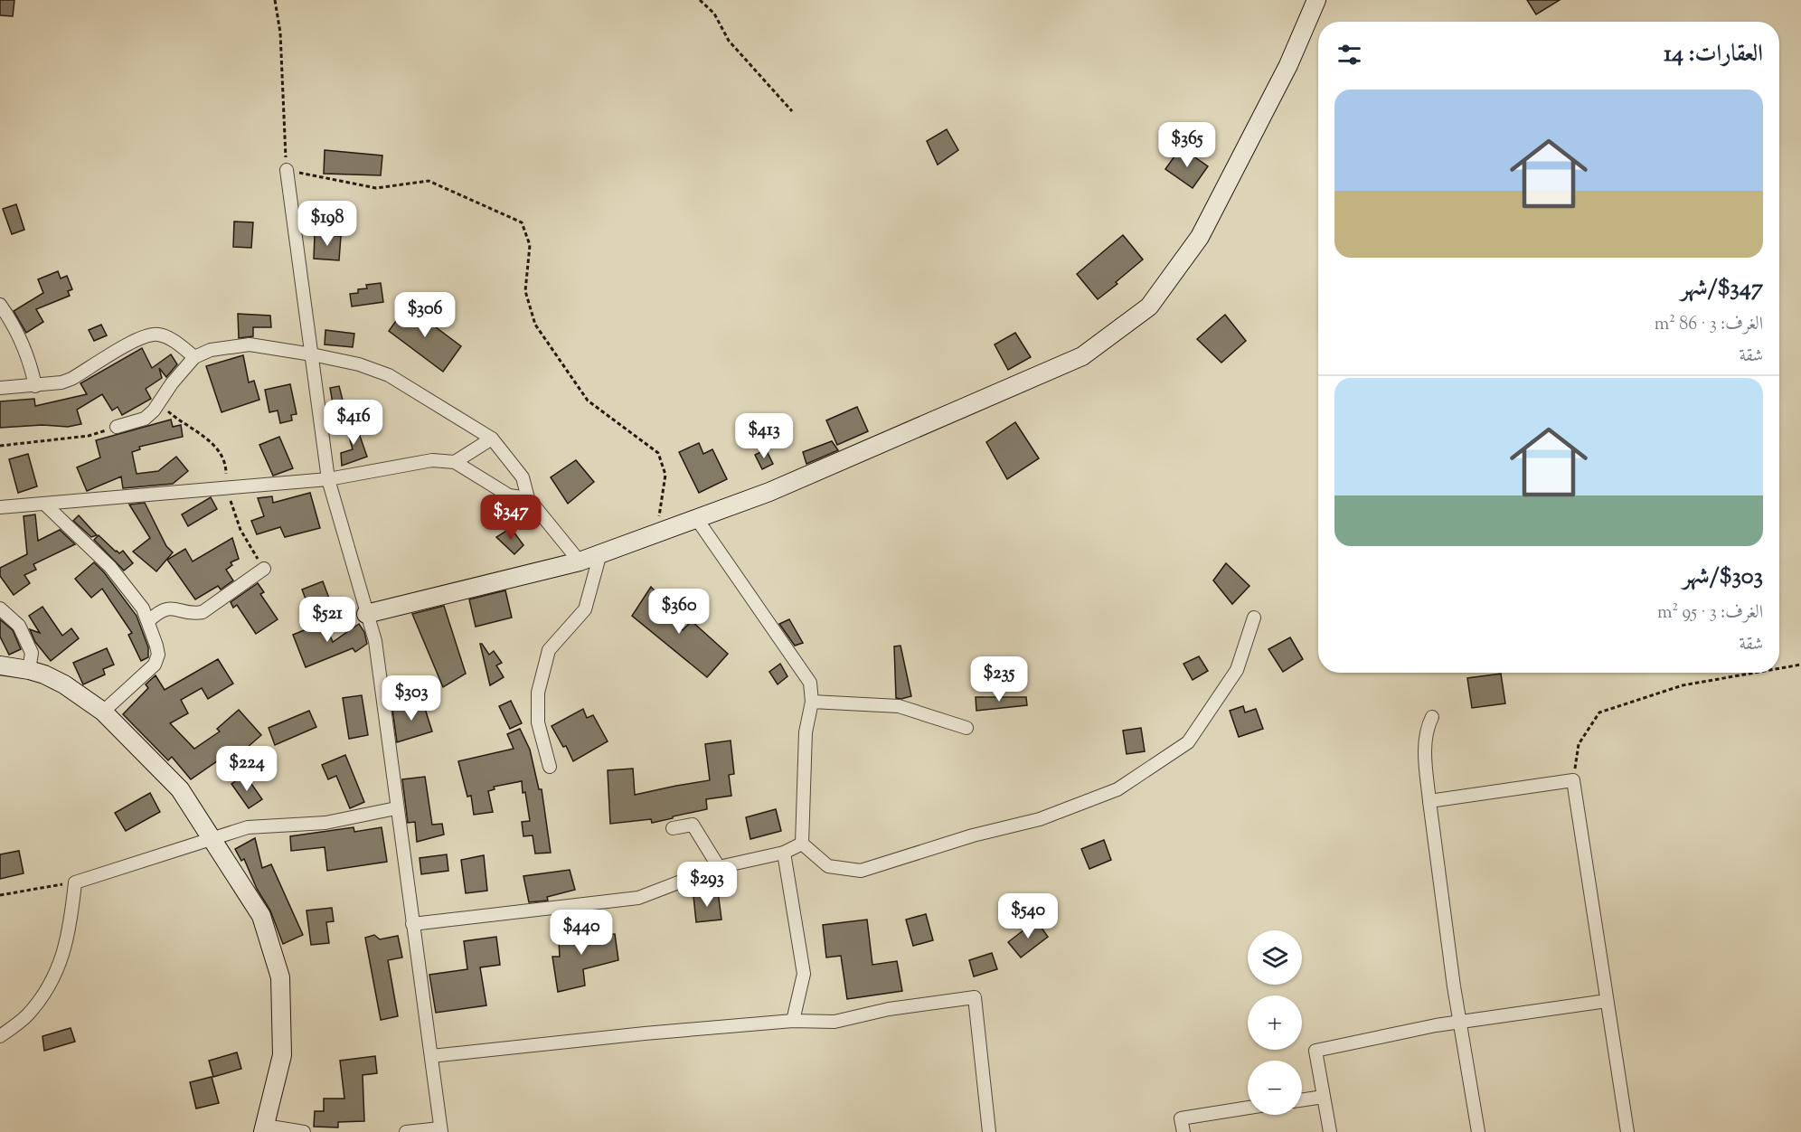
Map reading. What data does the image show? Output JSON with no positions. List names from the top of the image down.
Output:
{
  "page": {
    "heading": "العقارات: 14",
    "list": [
      {
        "name": "$347/شهر",
        "note": "الغرف: 3 · 86 m² · شقة"
      },
      {
        "name": "$303/شهر",
        "note": "الغرف: 3 · 95 m² · شقة"
      }
    ],
    "price": [
      "$365",
      "$198",
      "$306",
      "$416",
      "$413",
      "$347",
      "$360",
      "$521",
      "$235",
      "$303",
      "$224",
      "$293",
      "$540",
      "$440"
    ],
    "map_buttons": ["+", "−"]
  }
}
